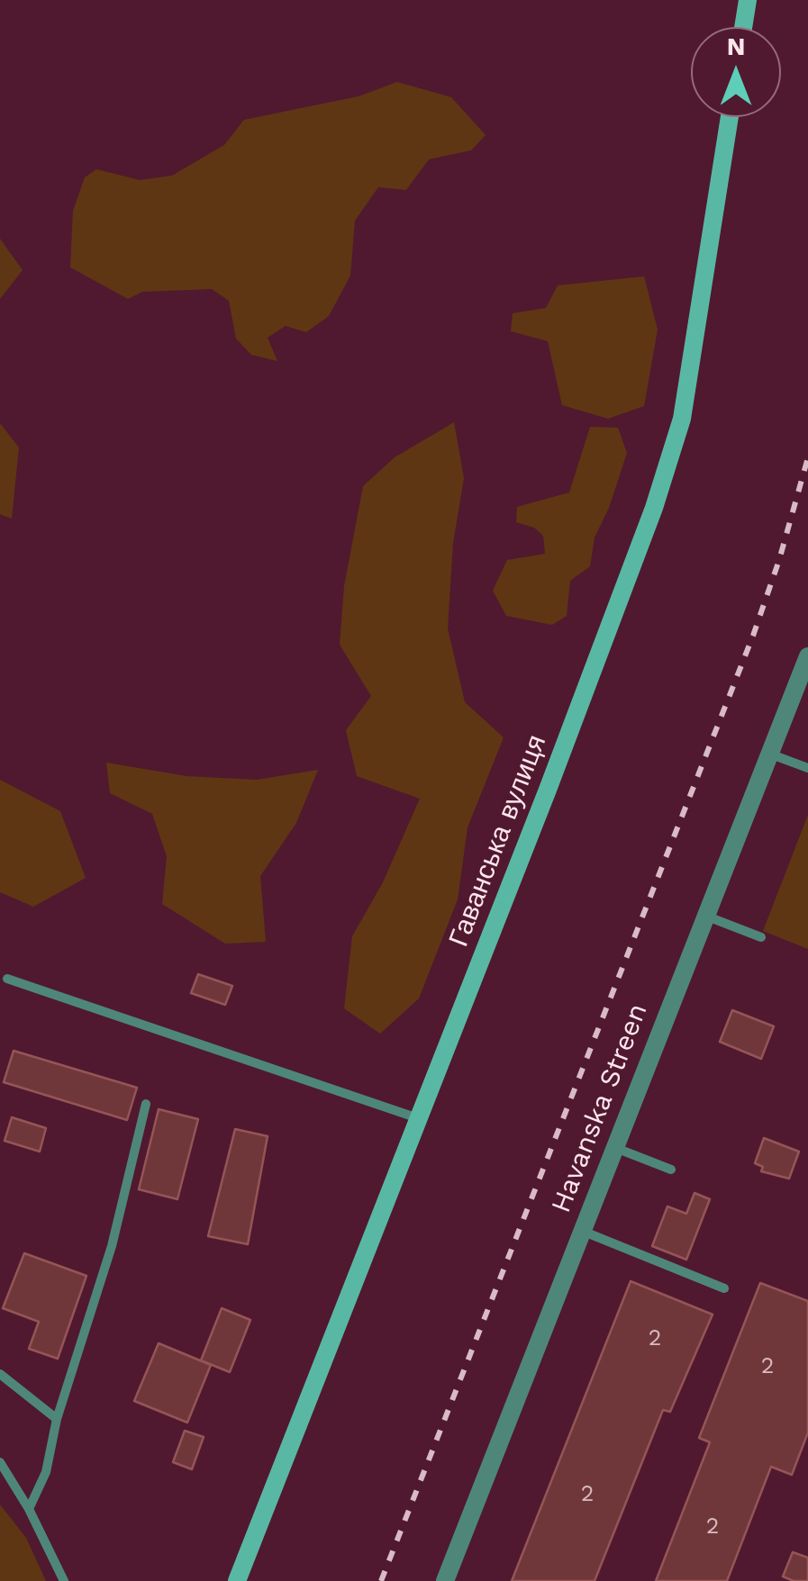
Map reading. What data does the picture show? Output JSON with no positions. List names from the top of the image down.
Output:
{
  "streets": {
    "main road": ["Гаванська вулиця"],
    "street": ["Havanska Streen"]
  },
  "house_numbers": [
    "2",
    "2",
    "2",
    "2"
  ],
  "north": "top"
}
